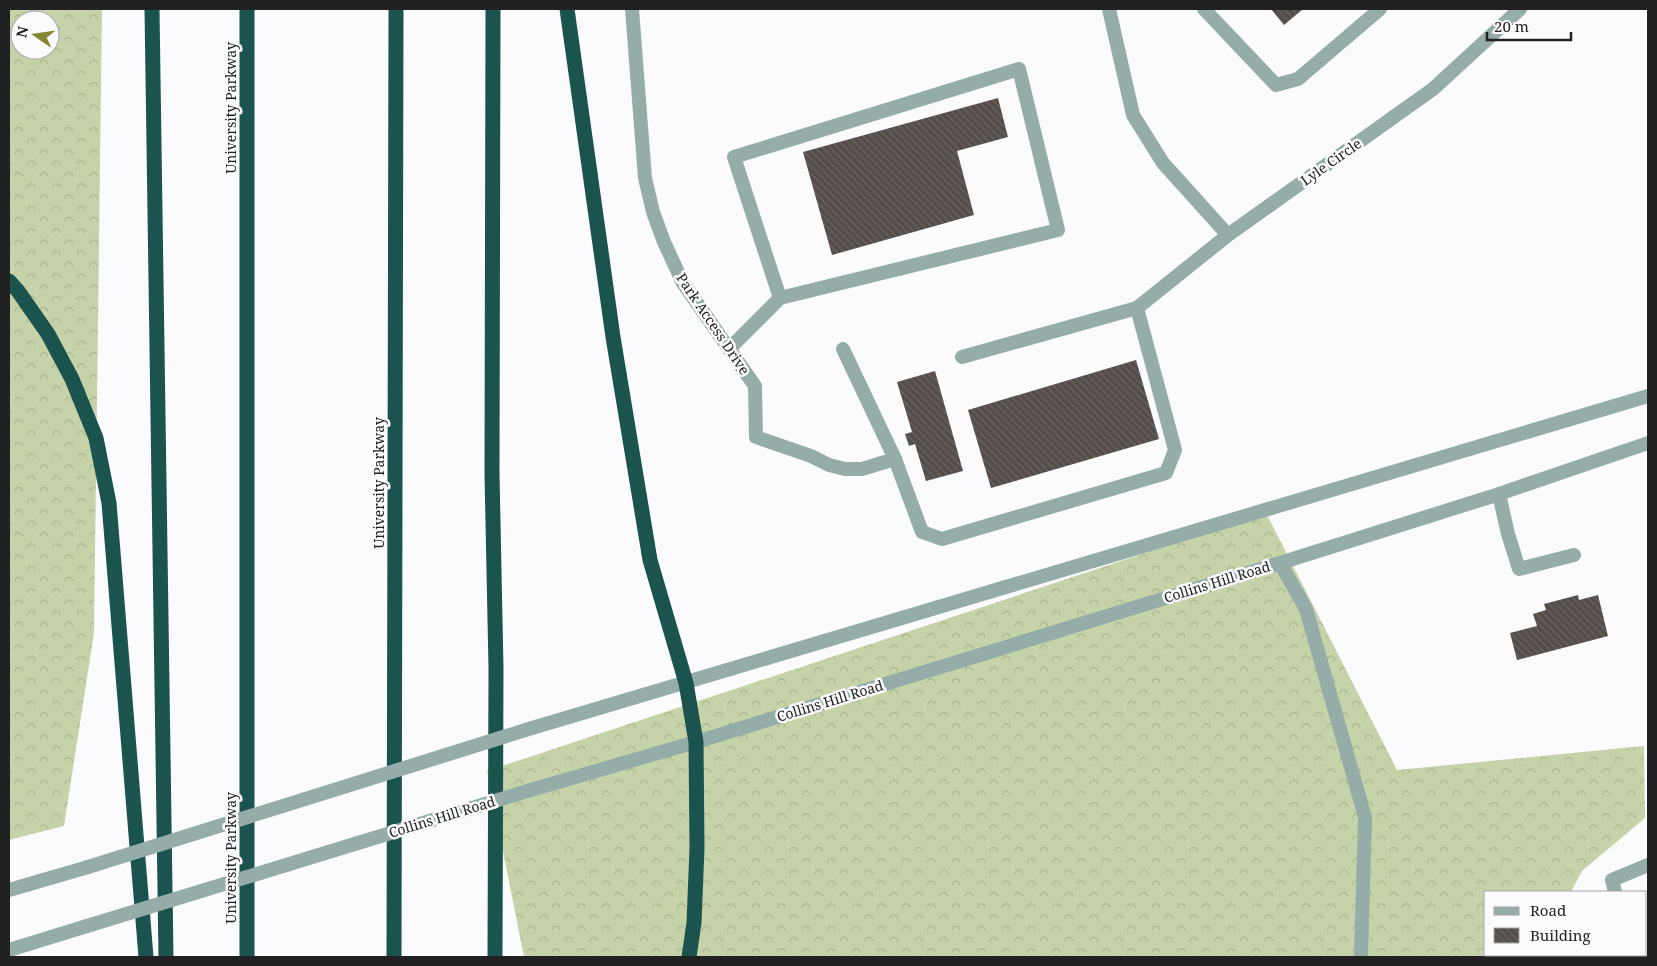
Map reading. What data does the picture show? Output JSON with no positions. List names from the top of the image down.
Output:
{
  "streets": {
    "highway": ["University Parkway"],
    "street": ["Lyle Circle", "Park Access Drive", "Collins Hill Road"]
  },
  "legend": ["Road", "Building"],
  "scale_bar": "20 m",
  "north": "left"
}
